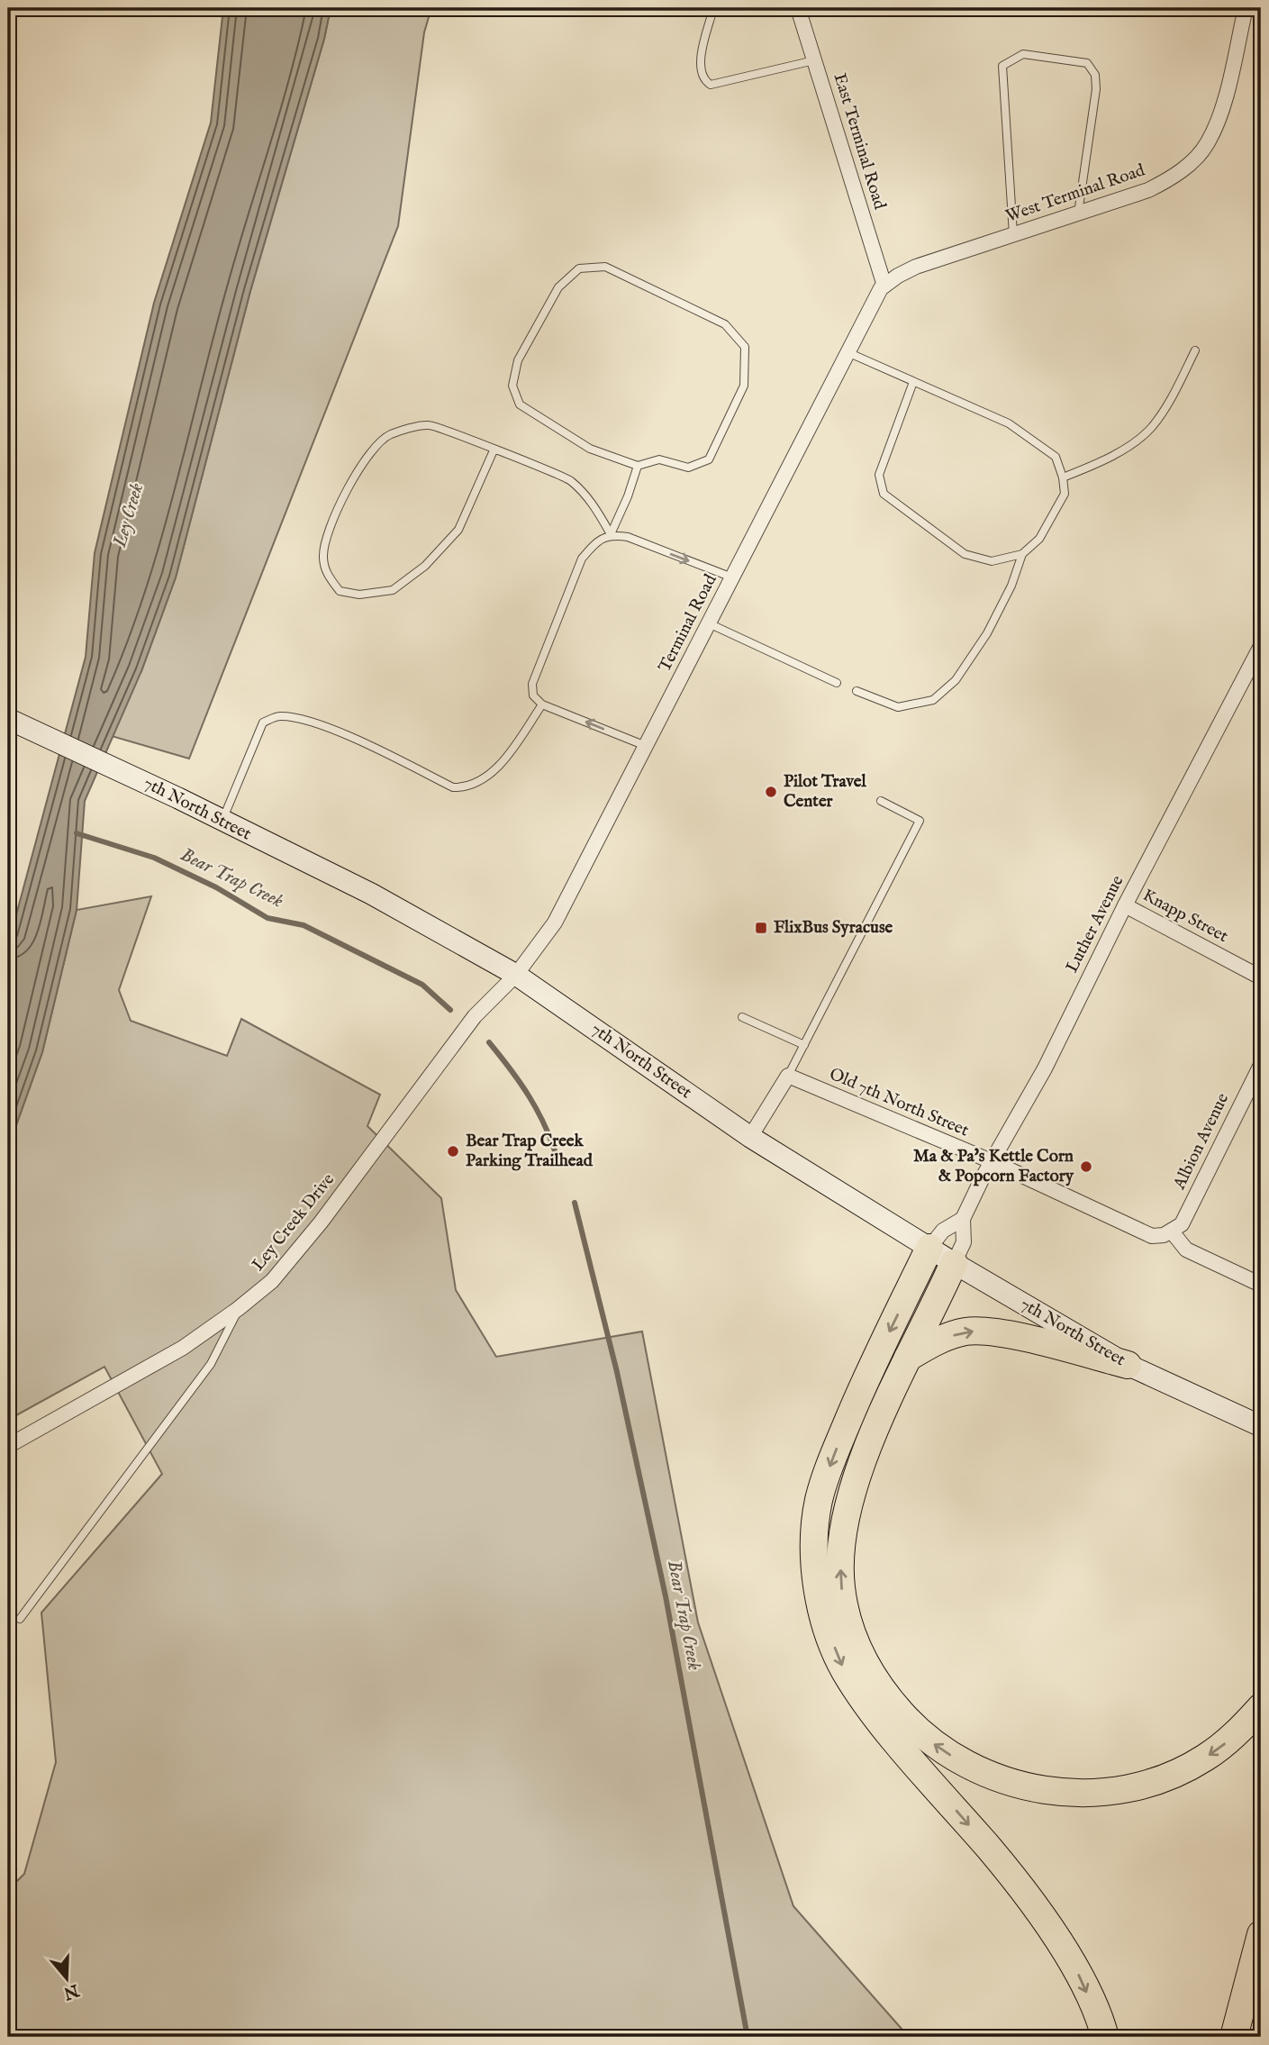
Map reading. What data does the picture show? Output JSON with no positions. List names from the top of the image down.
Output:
{
  "streets": {
    "street": [
      "East Terminal Road",
      "West Terminal Road",
      "Terminal Road",
      "7th North Street",
      "Knapp Street",
      "Luther Avenue",
      "Old 7th North Street",
      "Albion Avenue",
      "Ley Creek Drive"
    ]
  },
  "crossings": [
    ["East Terminal Road", "West Terminal Road"],
    ["East Terminal Road", "Terminal Road"],
    ["West Terminal Road", "Terminal Road"],
    ["Terminal Road", "7th North Street"],
    ["Terminal Road", "Ley Creek Drive"],
    ["7th North Street", "Luther Avenue"],
    ["7th North Street", "Ley Creek Drive"],
    ["Knapp Street", "Luther Avenue"],
    ["Luther Avenue", "Old 7th North Street"],
    ["Old 7th North Street", "Albion Avenue"]
  ],
  "water": ["Ley Creek", "Bear Trap Creek"],
  "places": {
    "other": ["Pilot Travel Center", "Bear Trap Creek Parking Trailhead", "Ma & Pa's Kettle Corn & Popcorn Factory"],
    "transit": ["FlixBus Syracuse"]
  },
  "north": "bottom"
}
